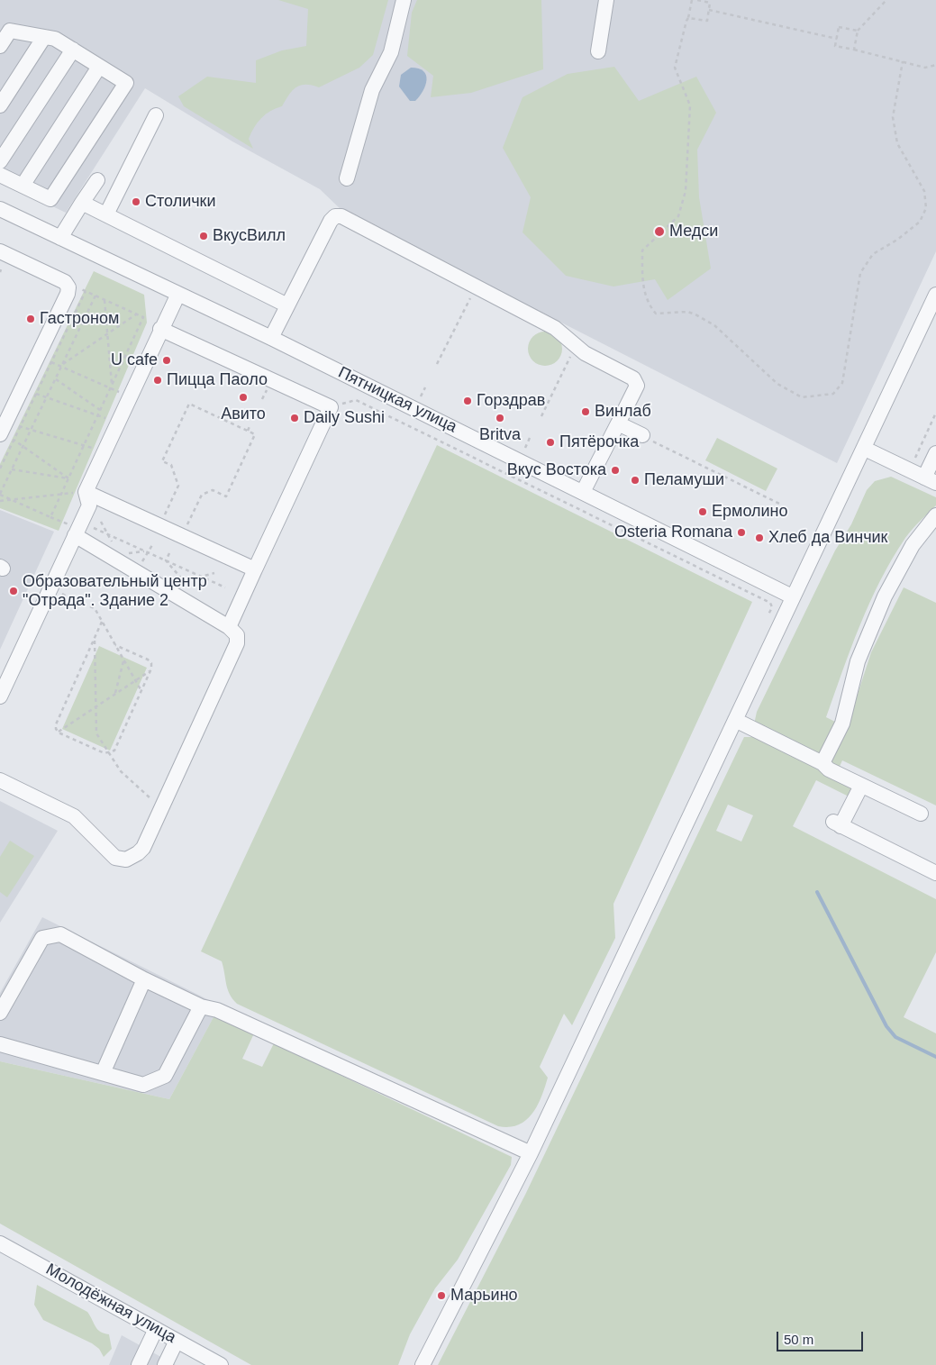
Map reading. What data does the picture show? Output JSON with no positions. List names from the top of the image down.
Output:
{
  "streets": {
    "street": ["Пятницкая улица", "Молодёжная улица"]
  },
  "places": [
    "Столички",
    "Медси",
    "ВкусВилл",
    "Гастроном",
    "U cafe",
    "Пицца Паоло",
    "Авито",
    "Горздрав",
    "Винлаб",
    "Daily Sushi",
    "Britva",
    "Пятёрочка",
    "Вкус Востока",
    "Пеламуши",
    "Ермолино",
    "Osteria Romana",
    "Хлеб да Винчик",
    "Образовательный центр \"Отрада\". Здание 2",
    "Марьино"
  ],
  "scale_bar": "50 m"
}
